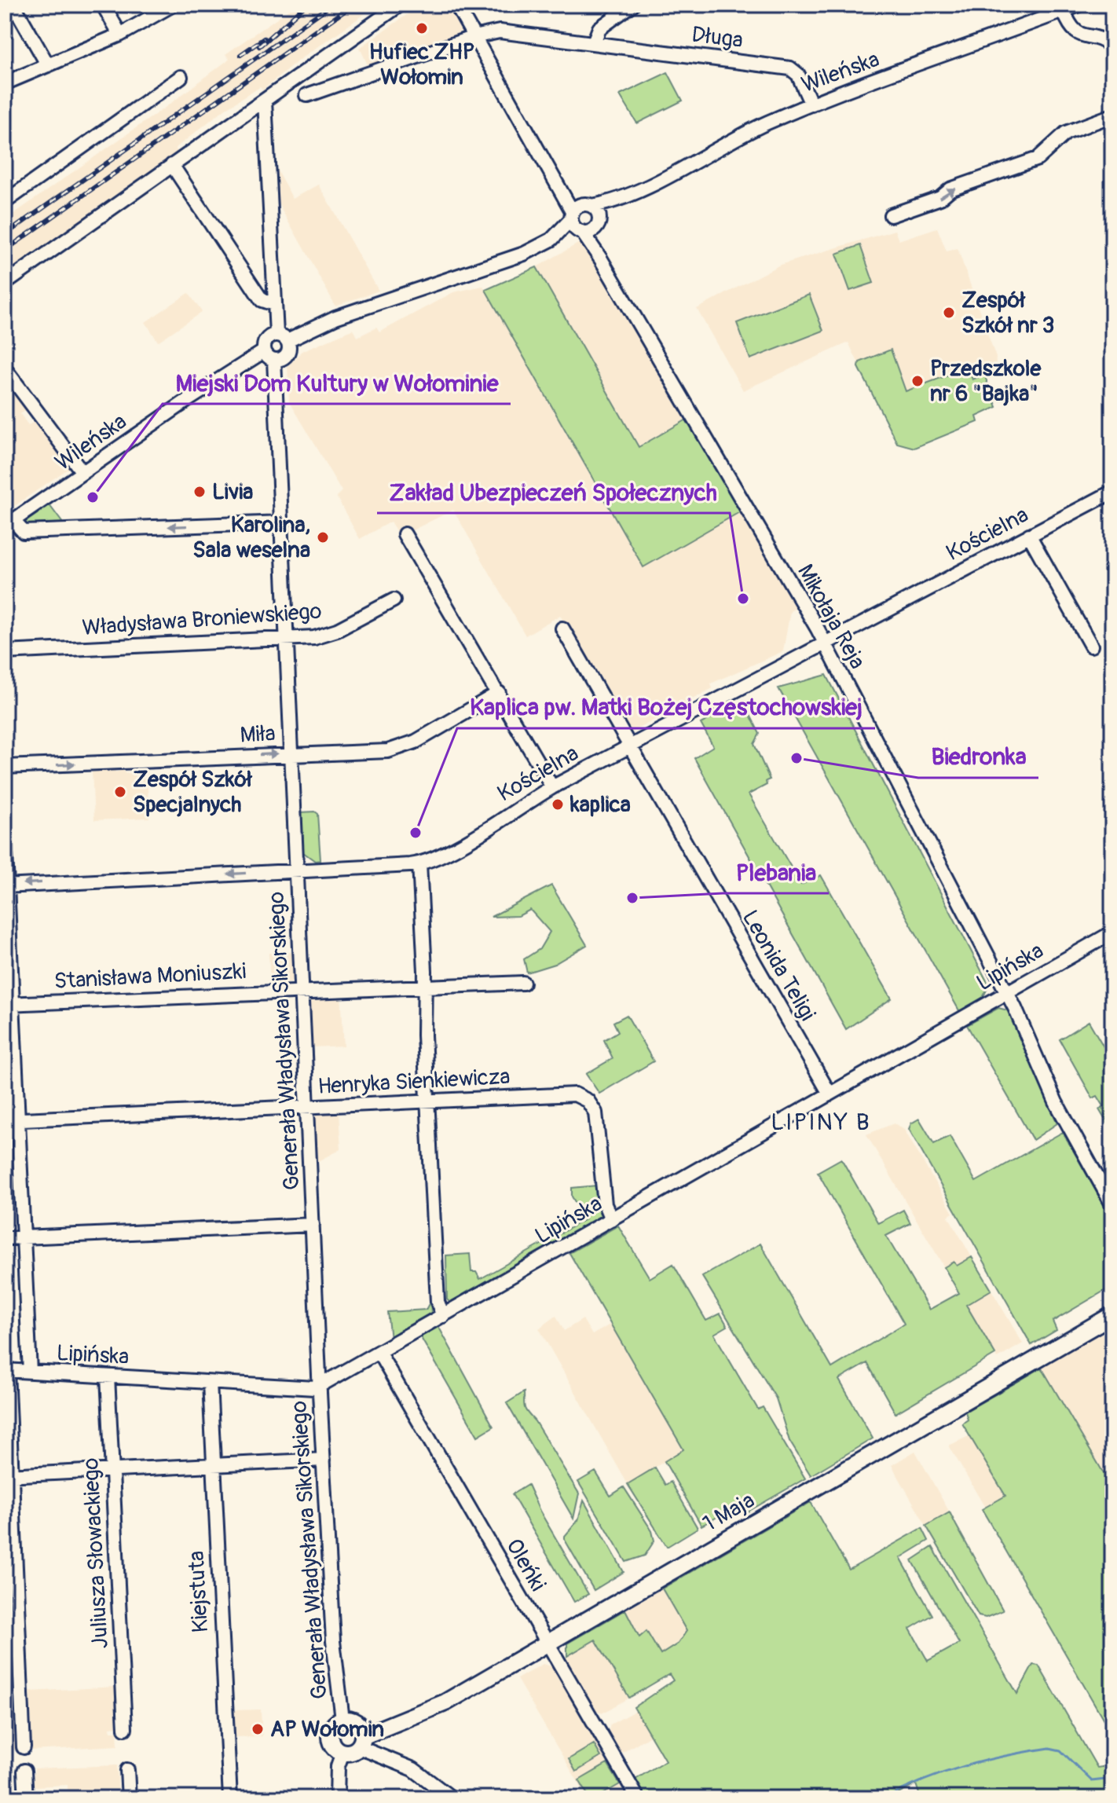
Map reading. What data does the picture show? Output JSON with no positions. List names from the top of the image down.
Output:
{
  "streets": {
    "main road": ["1 Maja"],
    "street": [
      "Długa",
      "Wileńska",
      "Kościelna",
      "Mikołaja Reja",
      "Władysława Broniewskiego",
      "Miła",
      "Leonida Teligi",
      "Lipińska",
      "Stanisława Moniuszki",
      "Generała Władysława Sikorskiego",
      "Henryka Sienkiewicza",
      "Juliusza Słowackiego",
      "Oleńki",
      "Kiejstuta"
    ]
  },
  "crossings": [
    ["Długa", "Wileńska"],
    ["Wileńska", "Mikołaja Reja"],
    ["Wileńska", "Generała Władysława Sikorskiego"],
    ["Kościelna", "Mikołaja Reja"],
    ["Kościelna", "Leonida Teligi"],
    ["Kościelna", "Generała Władysława Sikorskiego"],
    ["Mikołaja Reja", "Lipińska"],
    ["Władysława Broniewskiego", "Generała Władysława Sikorskiego"],
    ["Miła", "Generała Władysława Sikorskiego"],
    ["Leonida Teligi", "Lipińska"],
    ["Lipińska", "Generała Władysława Sikorskiego"],
    ["Lipińska", "Henryka Sienkiewicza"],
    ["Lipińska", "Juliusza Słowackiego"],
    ["Lipińska", "Oleńki"],
    ["Lipińska", "Kiejstuta"],
    ["Stanisława Moniuszki", "Generała Władysława Sikorskiego"],
    ["Generała Władysława Sikorskiego", "Henryka Sienkiewicza"],
    ["Generała Władysława Sikorskiego", "1 Maja"],
    ["1 Maja", "Oleńki"]
  ],
  "one_way": ["Miła"],
  "districts": ["LIPINY B"],
  "places": [
    "Hufiec ZHP Wołomin",
    "Zespół Szkół nr 3",
    "Przedszkole nr 6 \"Bajka\"",
    "Livia",
    "Miejski Dom Kultury w Wołominie",
    "Karolina, Sala weselna",
    "Zakład Ubezpieczeń Społecznych",
    "Biedronka",
    "Zespół Szkół Specjalnych",
    "kaplica",
    "Kaplica pw. Matki Bożej Częstochowskiej",
    "Plebania",
    "AP Wołomin"
  ]
}
